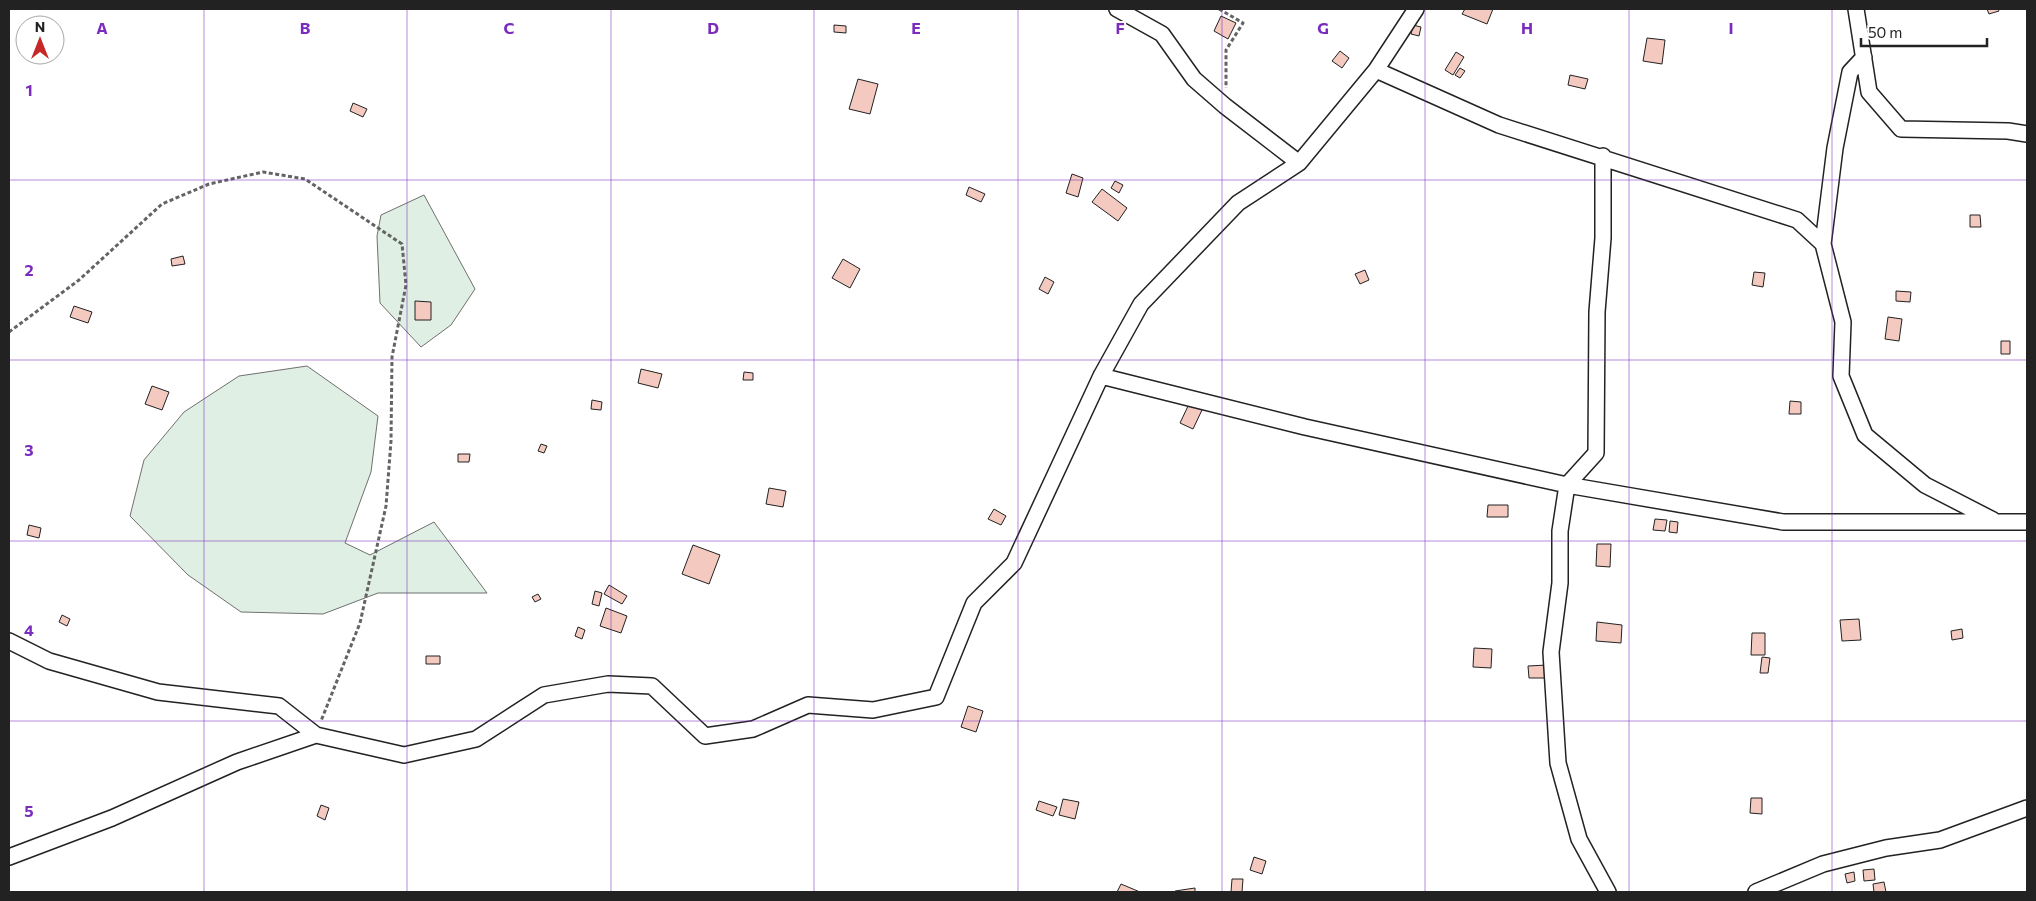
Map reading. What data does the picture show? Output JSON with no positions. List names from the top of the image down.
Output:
{
  "scale_bar": "50 m",
  "north": "top",
  "grid": {
    "columns": [
      "A",
      "B",
      "C",
      "D",
      "E",
      "F",
      "G",
      "H",
      "I"
    ],
    "rows": [
      "1",
      "2",
      "3",
      "4",
      "5"
    ]
  }
}
